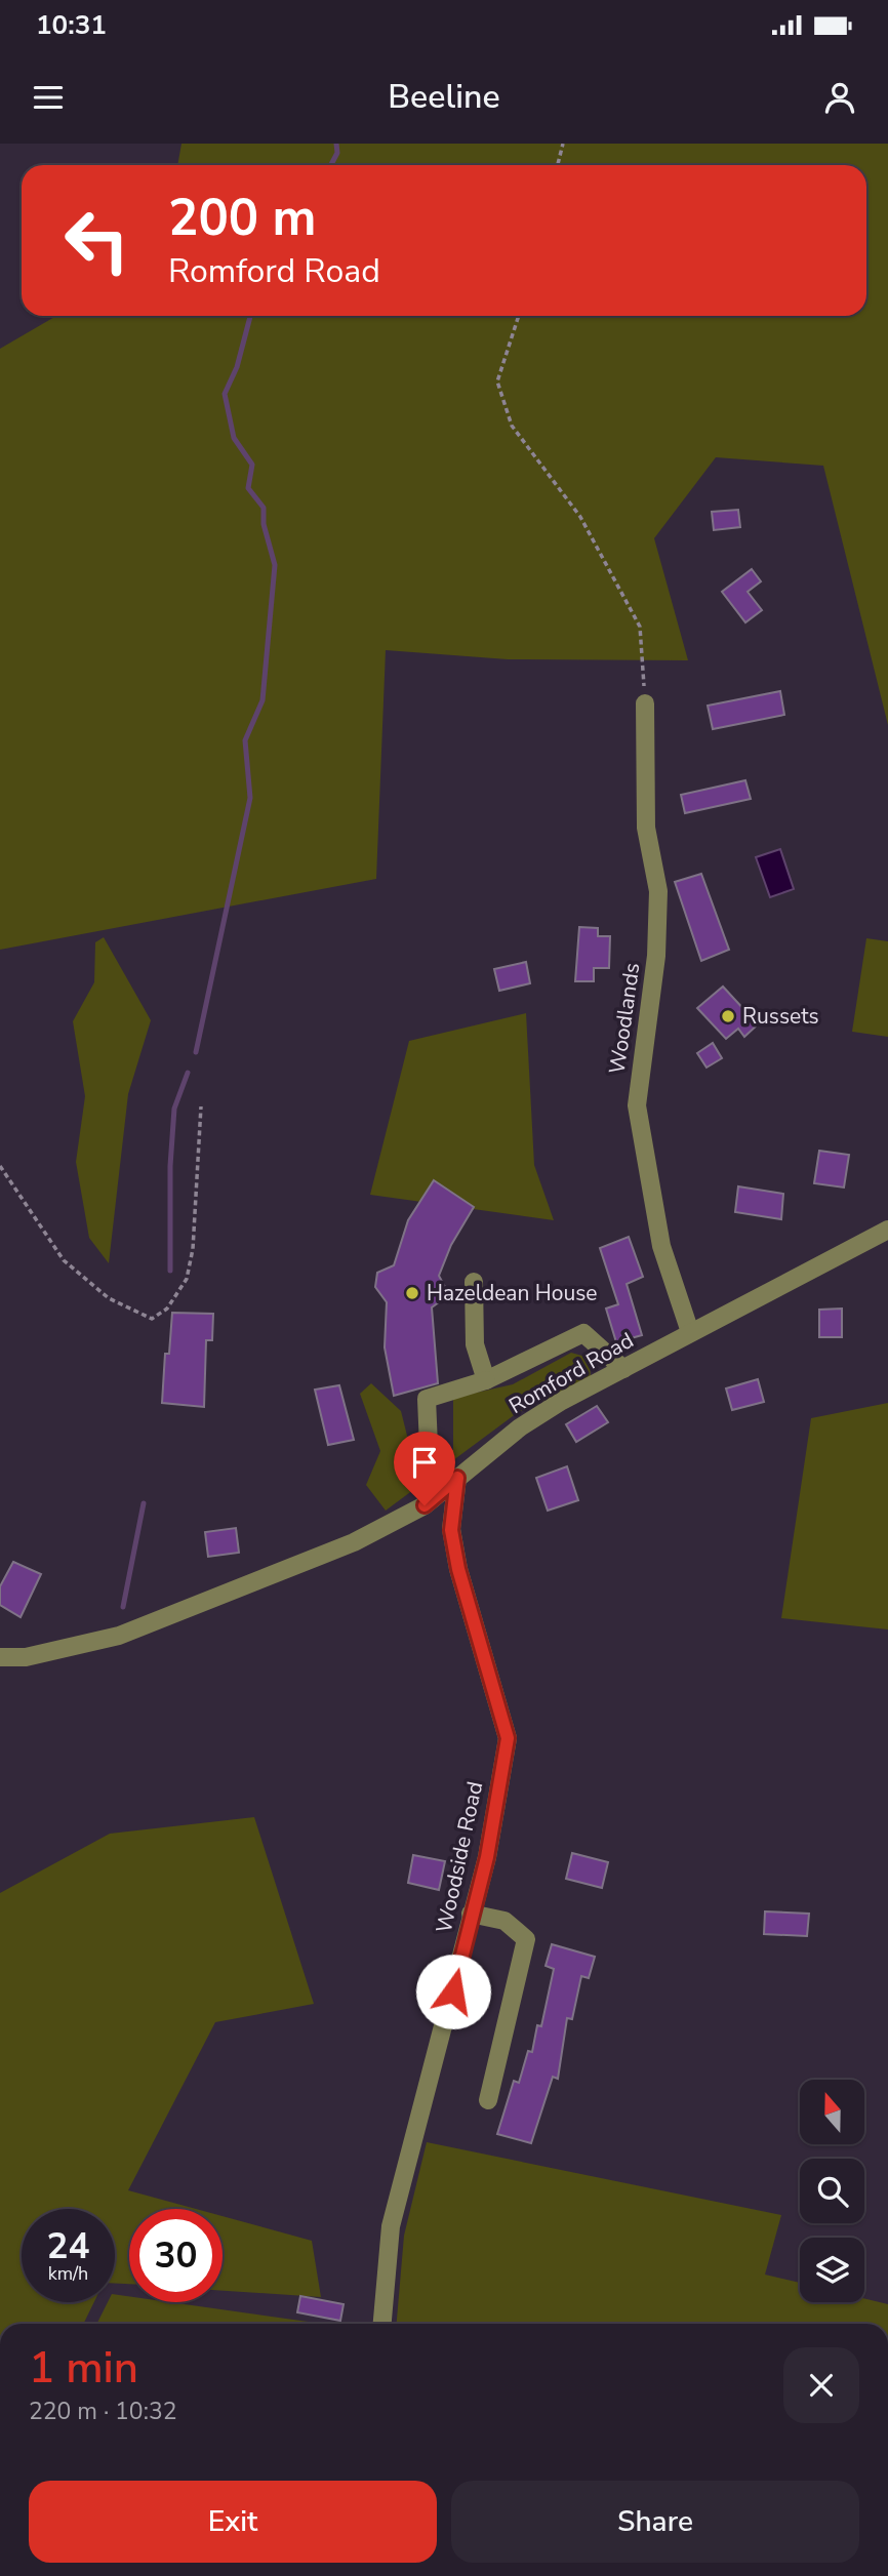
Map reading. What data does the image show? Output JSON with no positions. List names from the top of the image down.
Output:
{
  "streets": {
    "street": ["Woodlands", "Romford Road", "Woodside Road"]
  },
  "crossings": [
    ["Woodlands", "Romford Road"],
    ["Romford Road", "Woodside Road"]
  ],
  "places": ["Russets", "Hazeldean House"],
  "north": "top",
  "page": {
    "status": "10:31",
    "header": "Beeline",
    "turn": ["200 m", "Romford Road"],
    "speed": "24 km/h",
    "limit": "30",
    "heading": ["1 min", "220 m · 10:32"],
    "buttons": ["Exit", "Share"]
  }
}
